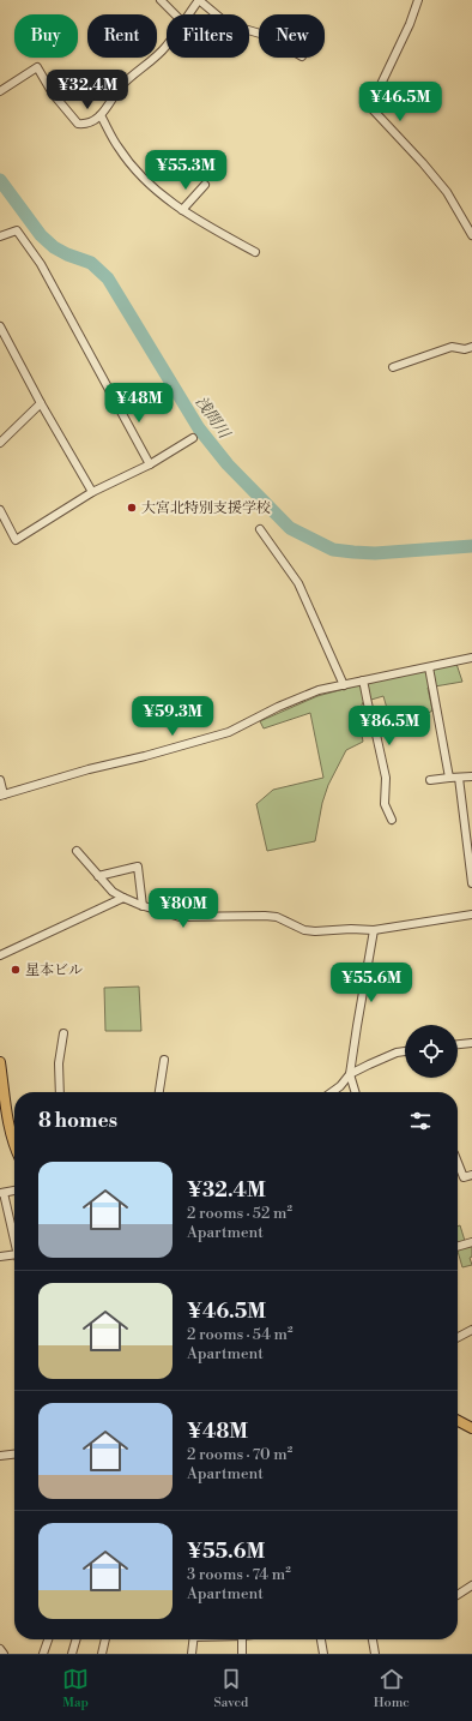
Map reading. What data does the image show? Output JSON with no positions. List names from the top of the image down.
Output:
{
  "water": ["浅間川"],
  "places": ["大宮北特別支援学校", "星本ビル"],
  "page": {
    "chip": [
      "Buy",
      "Rent",
      "Filters",
      "New"
    ],
    "price": [
      "¥32.4M",
      "¥46.5M",
      "¥55.3M",
      "¥48M",
      "¥59.3M",
      "¥86.5M",
      "¥80M",
      "¥55.6M"
    ],
    "heading": "8 homes",
    "list": [
      {
        "name": "¥32.4M",
        "note": "2 rooms · 52 m² · Apartment"
      },
      {
        "name": "¥46.5M",
        "note": "2 rooms · 54 m² · Apartment"
      },
      {
        "name": "¥48M",
        "note": "2 rooms · 70 m² · Apartment"
      },
      {
        "name": "¥55.6M",
        "note": "3 rooms · 74 m² · Apartment"
      }
    ],
    "tabs": ["Map", "Saved", "Home"]
  }
}
